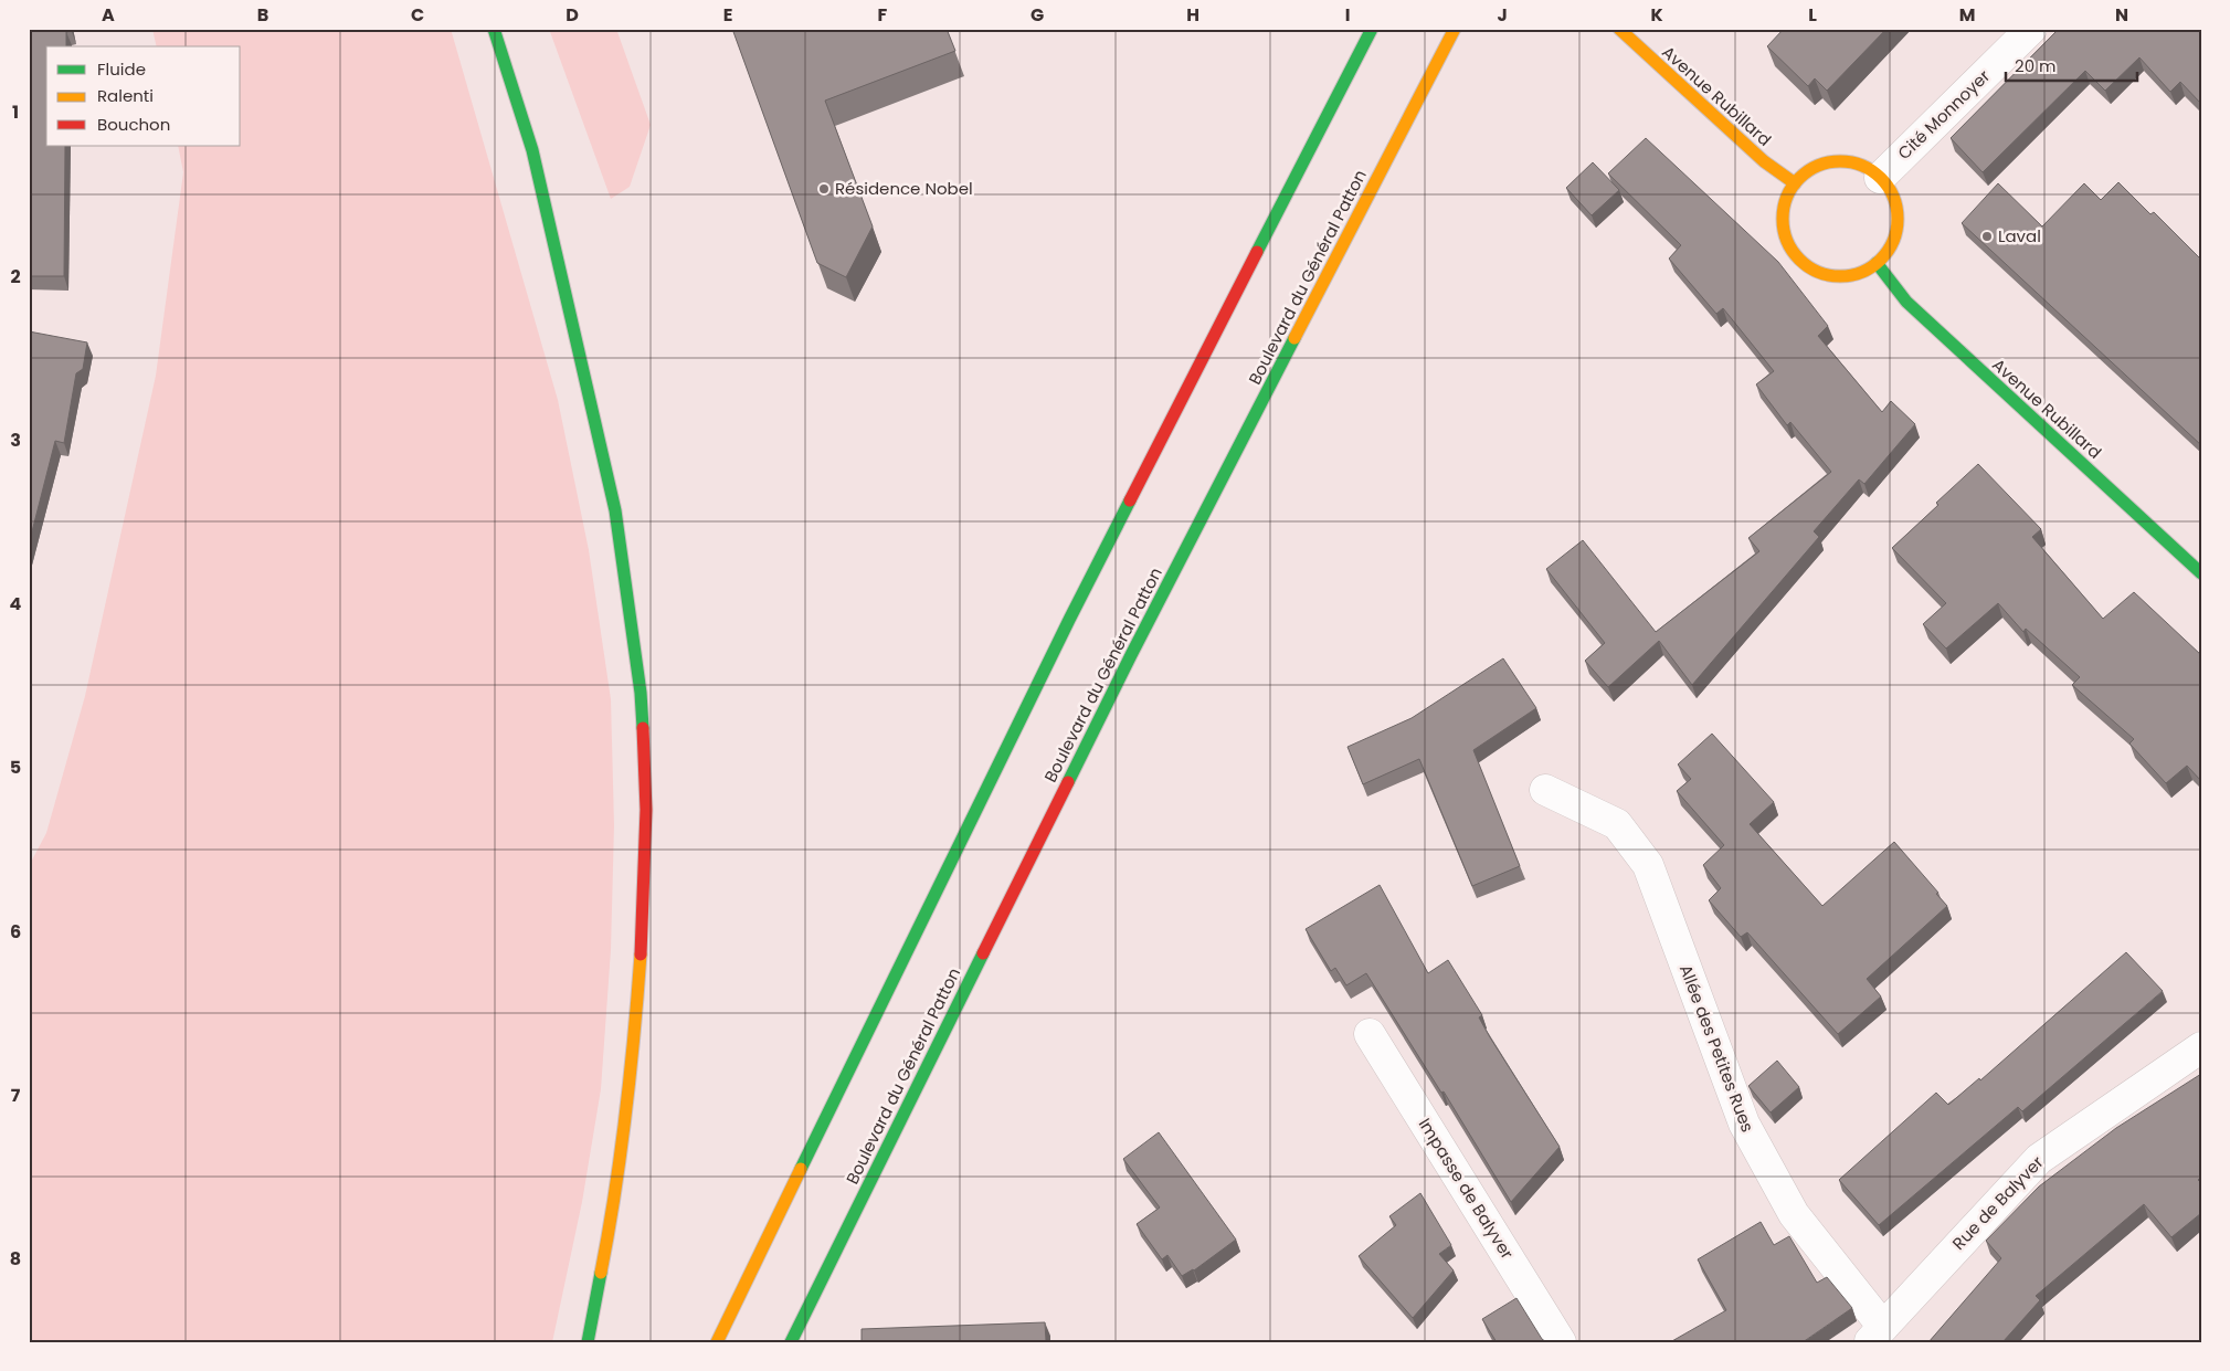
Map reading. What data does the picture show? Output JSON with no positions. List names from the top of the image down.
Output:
{
  "streets": {
    "main road": ["Avenue Rubillard", "Boulevard du Général Patton"],
    "street": [
      "Cité Monnoyer",
      "Allée des Petites Rues",
      "Impasse de Balyver",
      "Rue de Balyver"
    ]
  },
  "crossings": [
    ["Avenue Rubillard", "Cité Monnoyer"],
    ["Allée des Petites Rues", "Rue de Balyver"]
  ],
  "places": ["Résidence Nobel", "Laval"],
  "legend": ["Fluide", "Ralenti", "Bouchon"],
  "scale_bar": "20 m",
  "grid": {
    "columns": [
      "A",
      "B",
      "C",
      "D",
      "E",
      "F",
      "G",
      "H",
      "I",
      "J",
      "K",
      "L",
      "M",
      "N"
    ],
    "rows": [
      "1",
      "2",
      "3",
      "4",
      "5",
      "6",
      "7",
      "8"
    ]
  }
}
